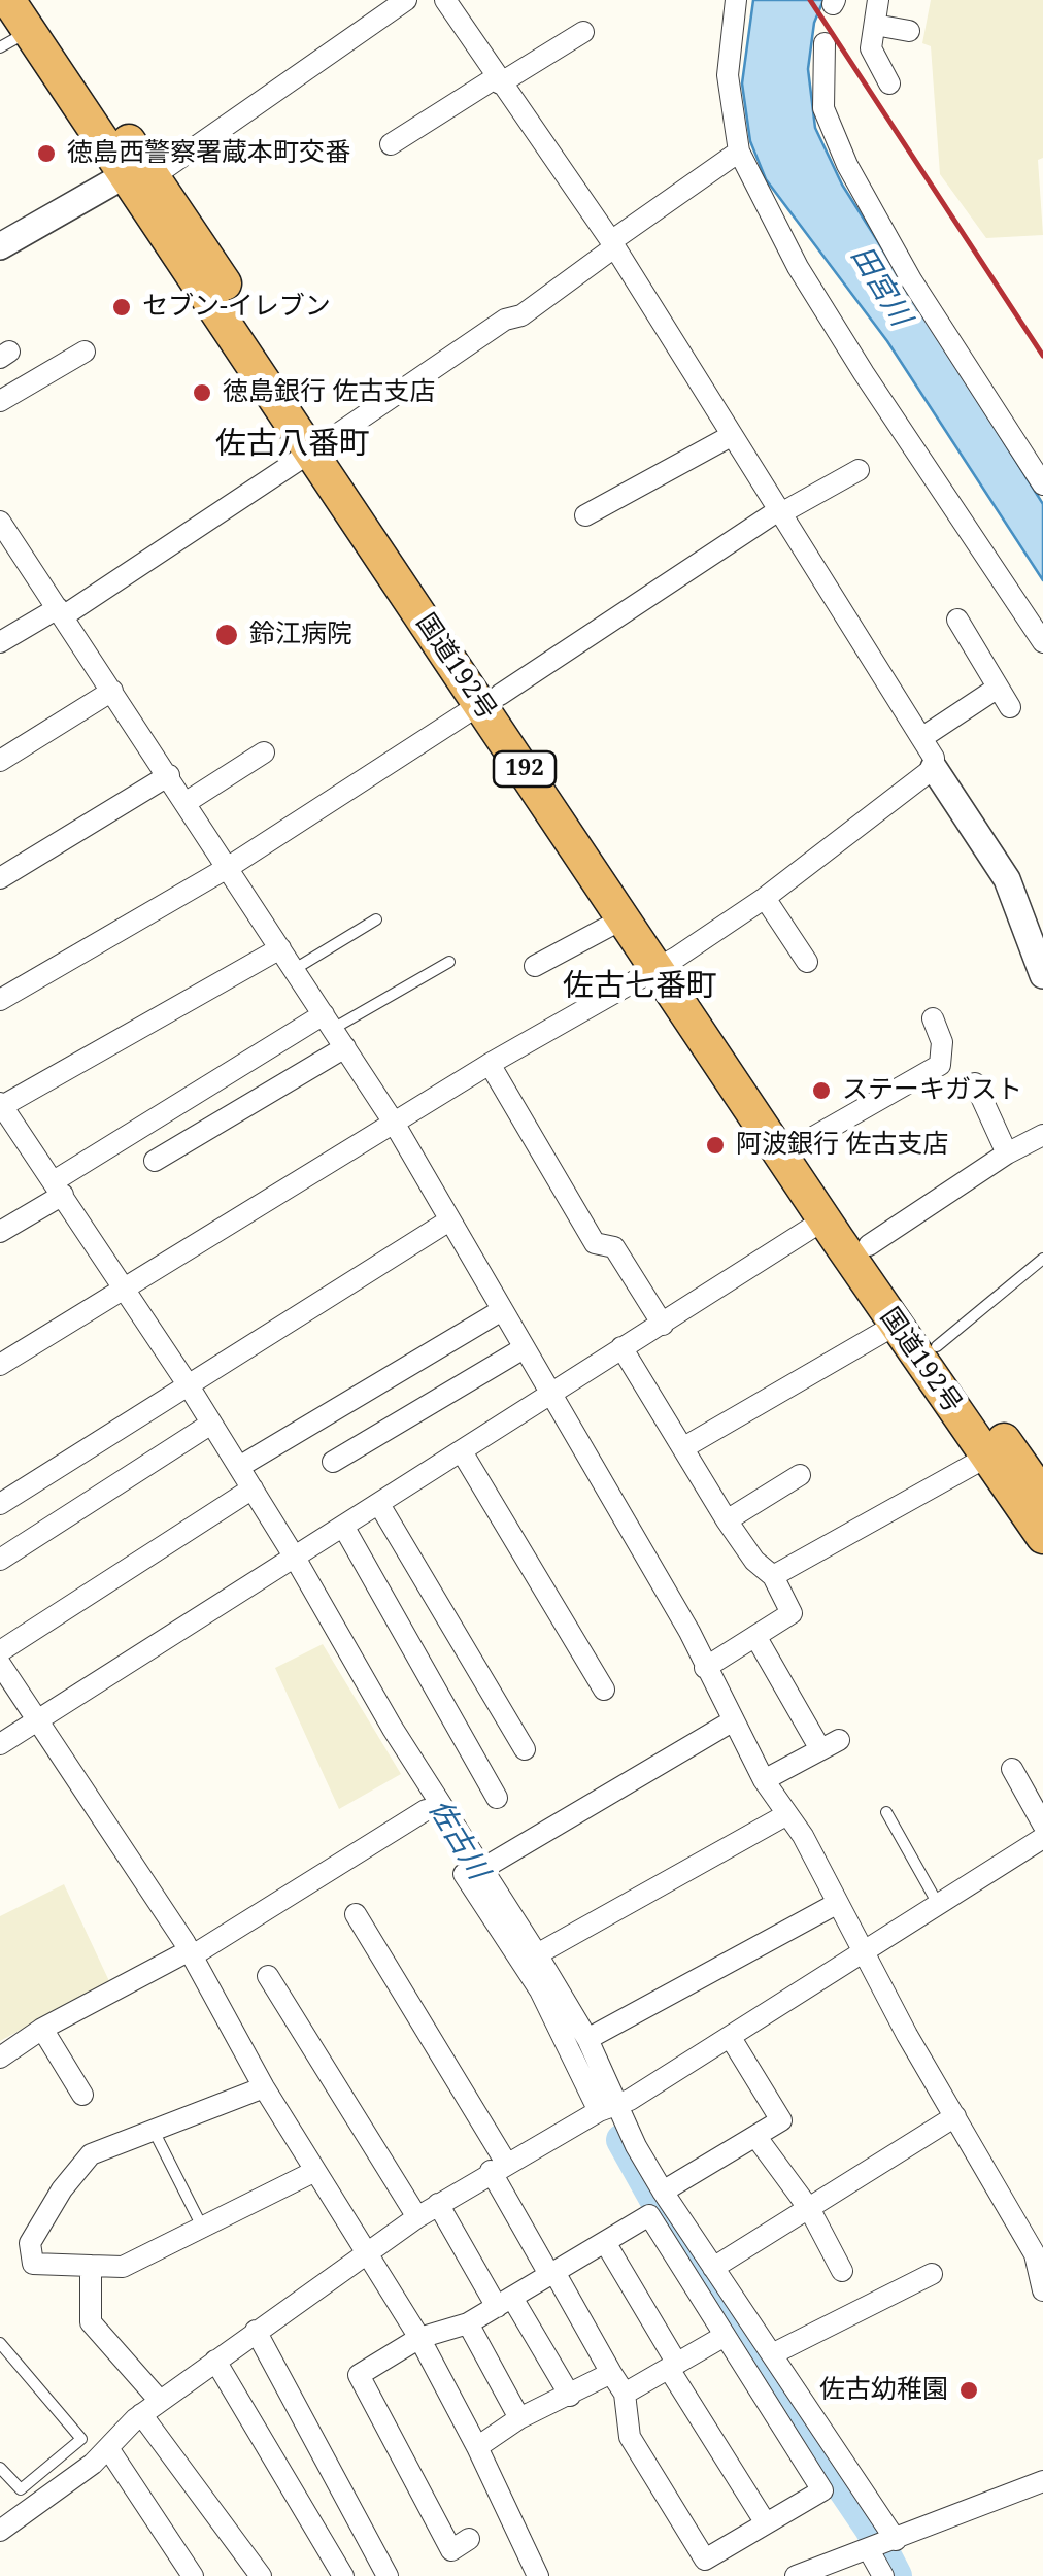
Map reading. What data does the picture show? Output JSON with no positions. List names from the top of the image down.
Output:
{
  "streets": {
    "highway": ["国道192号", "192"]
  },
  "districts": ["佐古八番町", "佐古七番町"],
  "water": ["田宮川", "佐古川"],
  "places": [
    "徳島西警察署蔵本町交番",
    "セブン-イレブン",
    "徳島銀行 佐古支店",
    "鈴江病院",
    "ステーキガスト",
    "阿波銀行 佐古支店",
    "佐古幼稚園"
  ]
}
